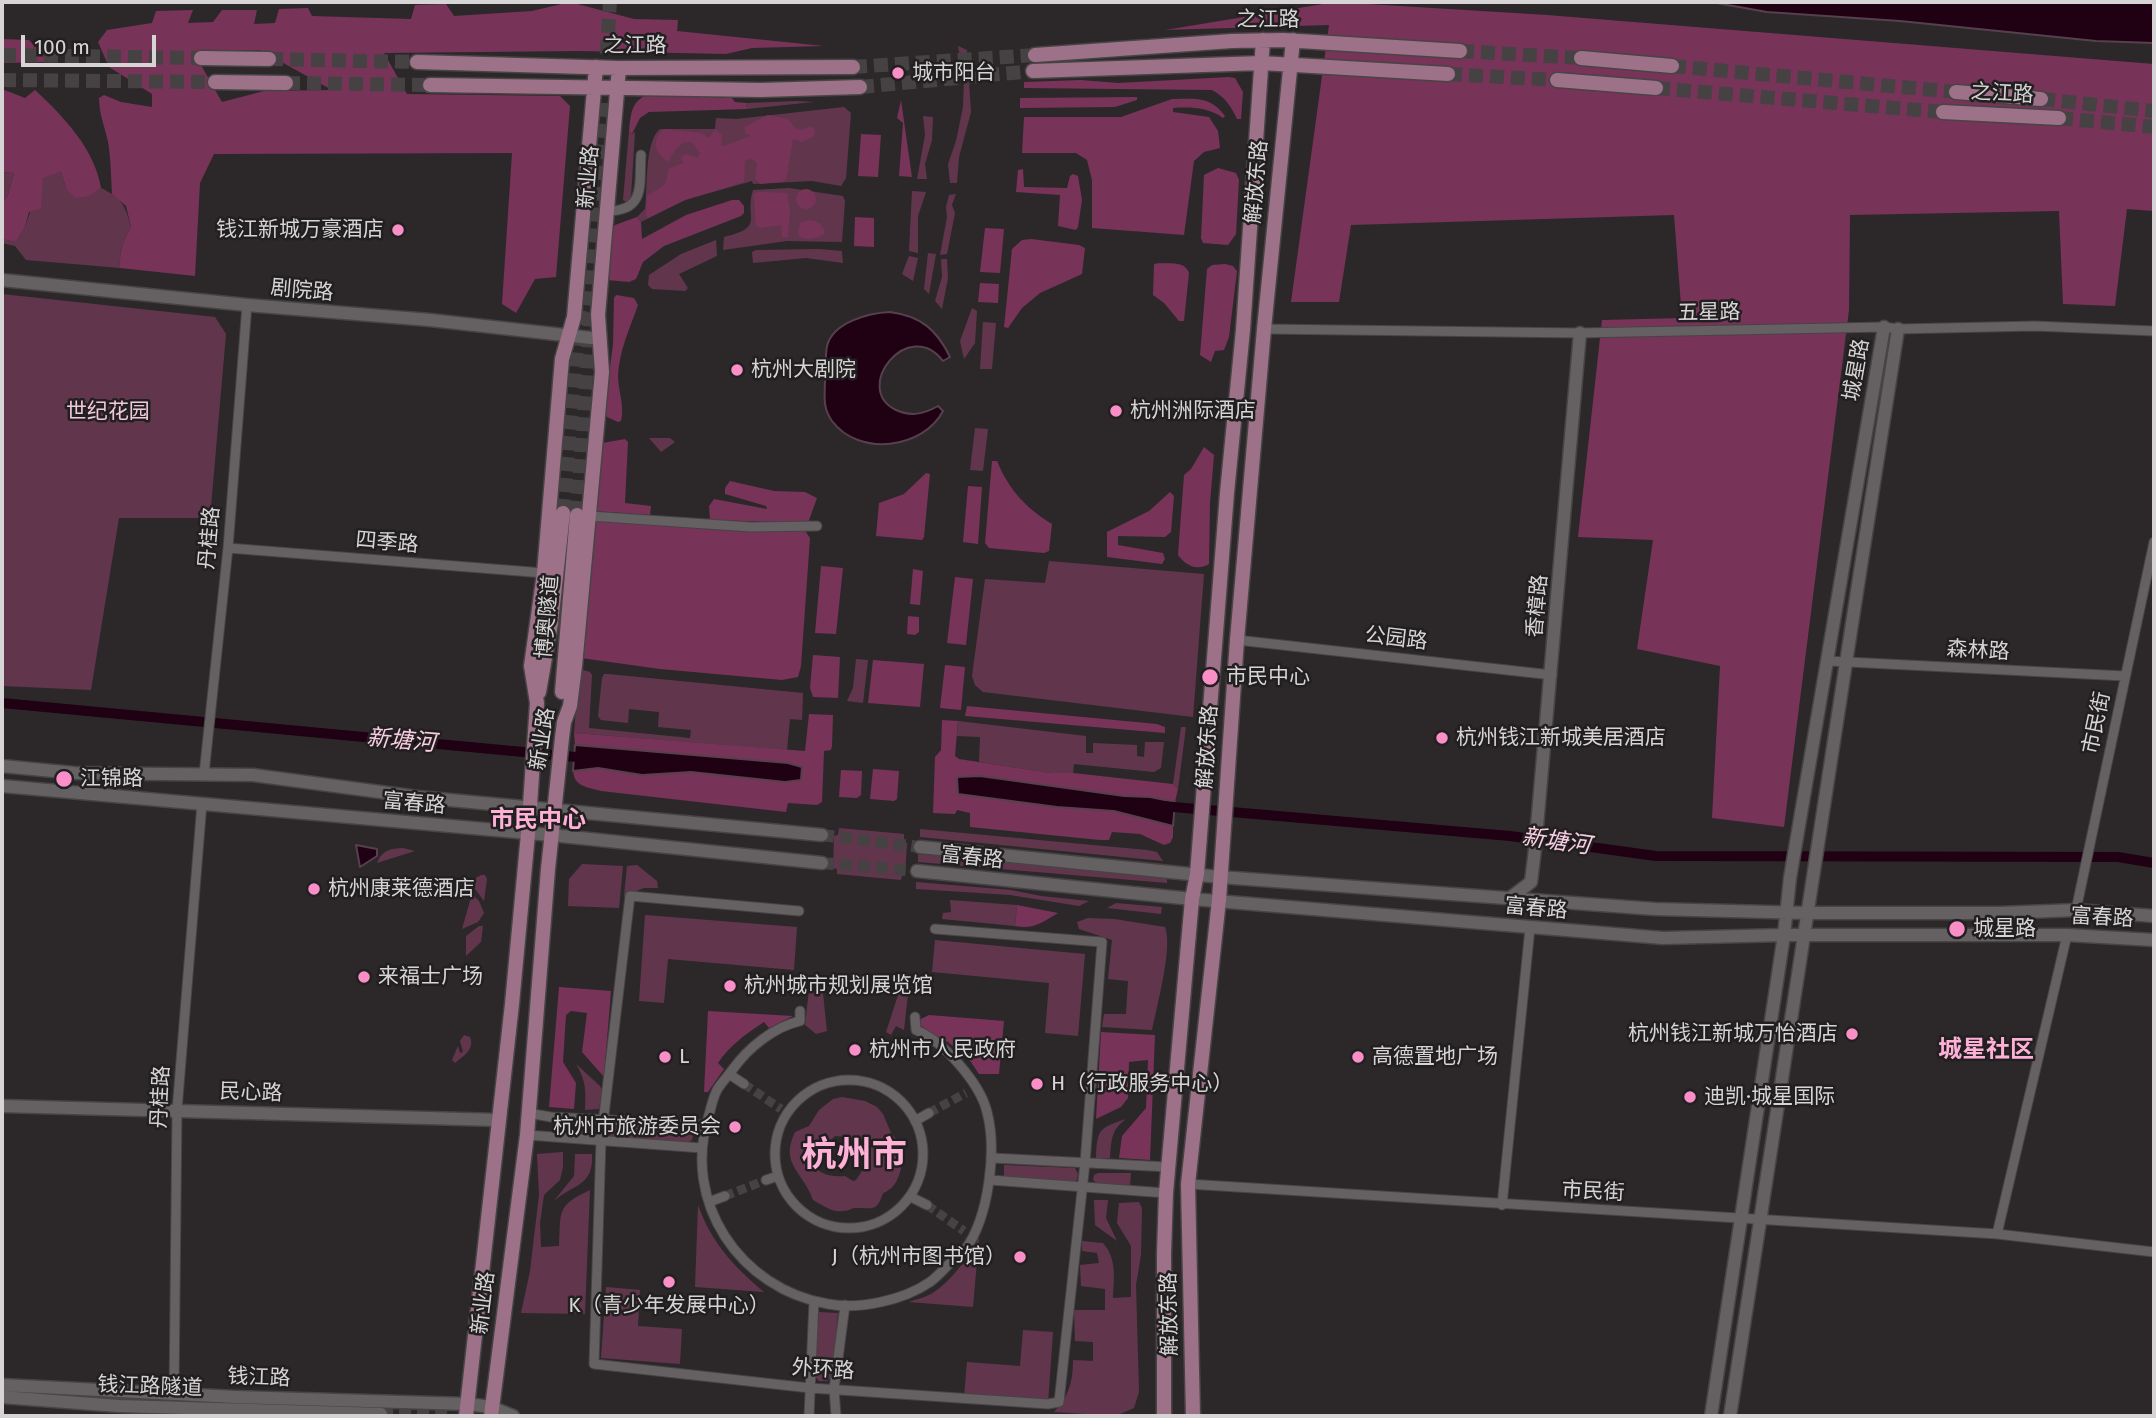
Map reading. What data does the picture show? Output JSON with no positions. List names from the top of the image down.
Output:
{
  "streets": {
    "main road": [
      "之江路",
      "新业路",
      "解放东路",
      "剧院路",
      "城星路",
      "香樟路",
      "博奥隧道",
      "富春路",
      "民心路",
      "钱江路",
      "钱江路隧道"
    ],
    "street": [
      "五星路",
      "丹桂路",
      "四季路",
      "公园路",
      "森林路",
      "市民街",
      "外环路"
    ]
  },
  "crossings": [
    ["之江路", "新业路"],
    ["之江路", "解放东路"],
    ["新业路", "剧院路"],
    ["新业路", "四季路"],
    ["新业路", "博奥隧道"],
    ["新业路", "富春路"],
    ["新业路", "民心路"],
    ["新业路", "钱江路"],
    ["解放东路", "五星路"],
    ["解放东路", "公园路"],
    ["解放东路", "市民街"],
    ["解放东路", "富春路"],
    ["剧院路", "丹桂路"],
    ["五星路", "城星路"],
    ["五星路", "香樟路"],
    ["城星路", "森林路"],
    ["城星路", "市民街"],
    ["城星路", "富春路"],
    ["丹桂路", "四季路"],
    ["丹桂路", "富春路"],
    ["丹桂路", "民心路"],
    ["丹桂路", "钱江路"],
    ["香樟路", "公园路"],
    ["森林路", "市民街"],
    ["市民街", "富春路"]
  ],
  "districts": ["市民中心", "城星社区", "杭州市"],
  "water": ["新塘河"],
  "parks": ["世纪花园"],
  "places": [
    "城市阳台",
    "钱江新城万豪酒店",
    "杭州大剧院",
    "杭州洲际酒店",
    "市民中心",
    "杭州钱江新城美居酒店",
    "江锦路",
    "杭州康莱德酒店",
    "城星路",
    "来福士广场",
    "杭州城市规划展览馆",
    "杭州钱江新城万怡酒店",
    "杭州市人民政府",
    "L",
    "高德置地广场",
    "H（行政服务中心）",
    "迪凯·城星国际",
    "杭州市旅游委员会",
    "J（杭州市图书馆）",
    "K（青少年发展中心）"
  ],
  "scale_bar": "100 m"
}
